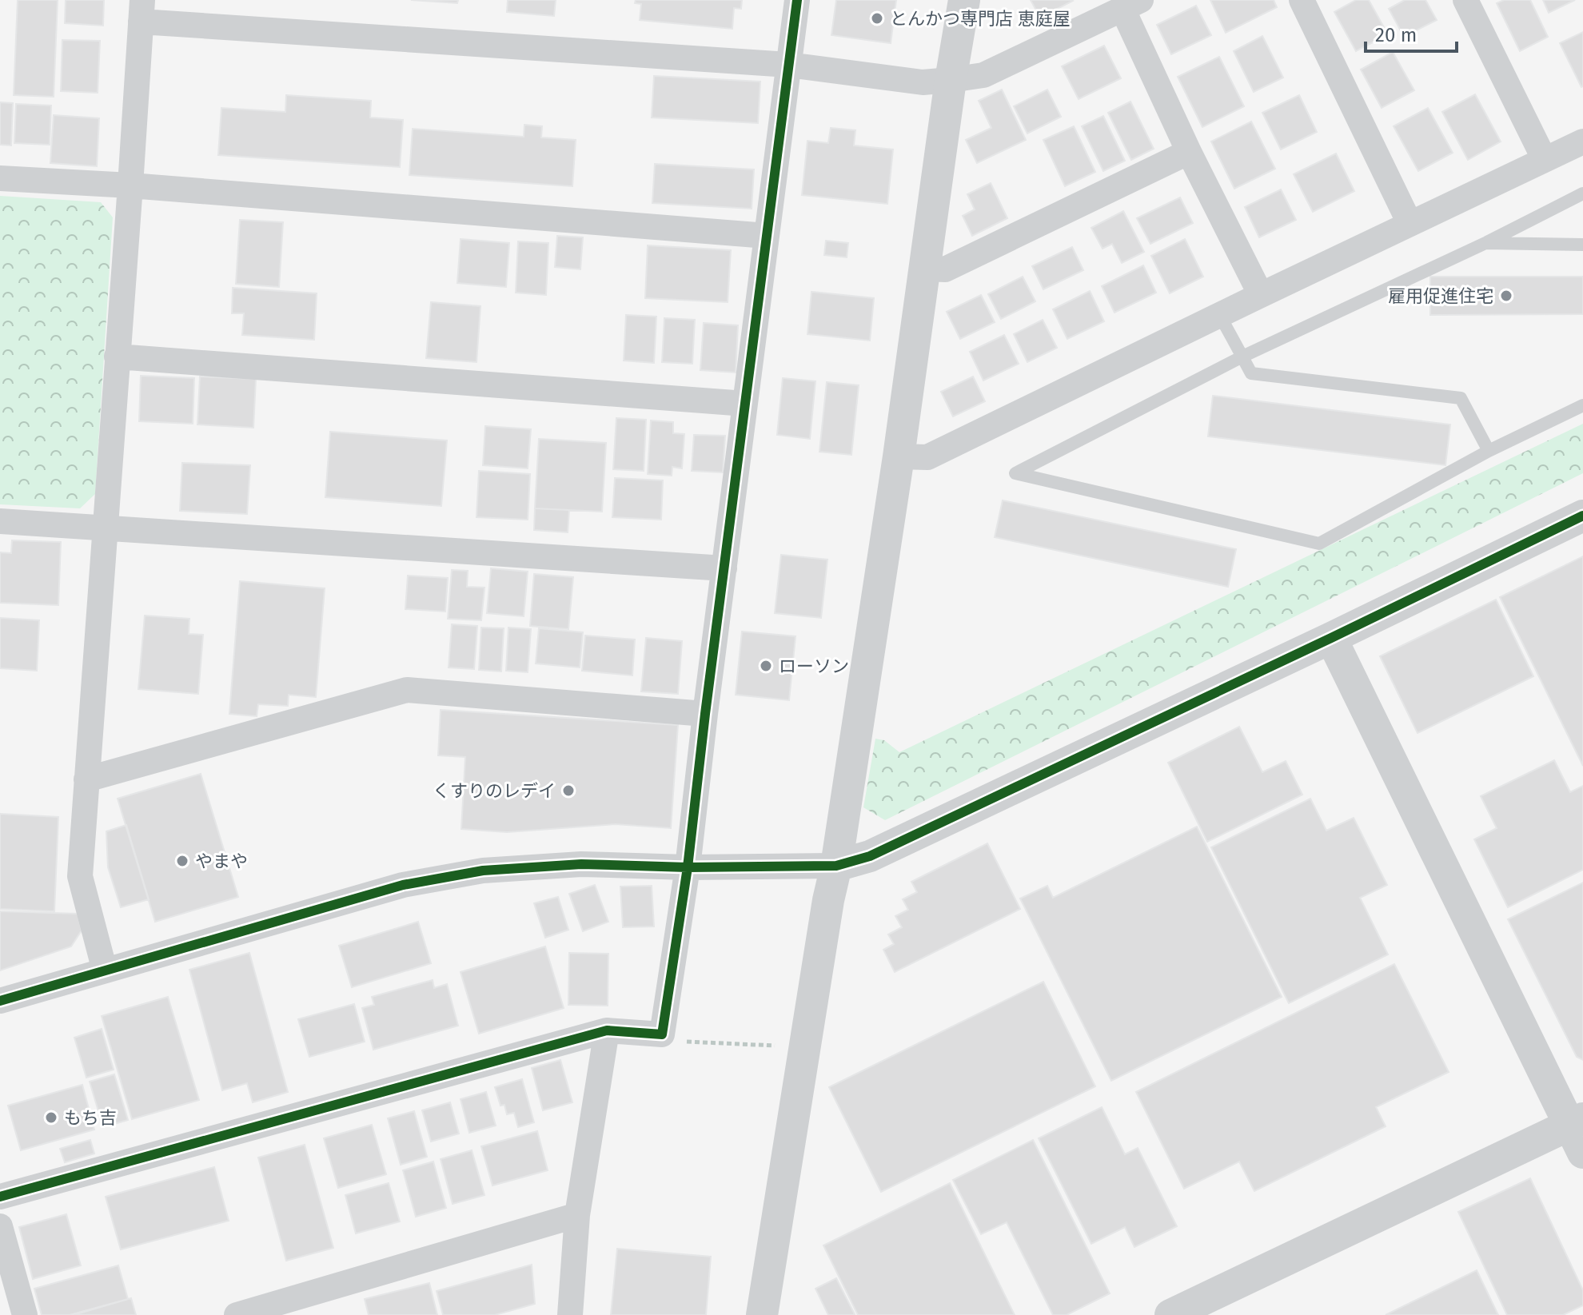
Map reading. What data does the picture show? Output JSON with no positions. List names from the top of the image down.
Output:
{
  "places": [
    "とんかつ専門店 恵庭屋",
    "雇用促進住宅",
    "ローソン",
    "くすりのレデイ",
    "やまや",
    "もち吉"
  ],
  "scale_bar": "20 m"
}
